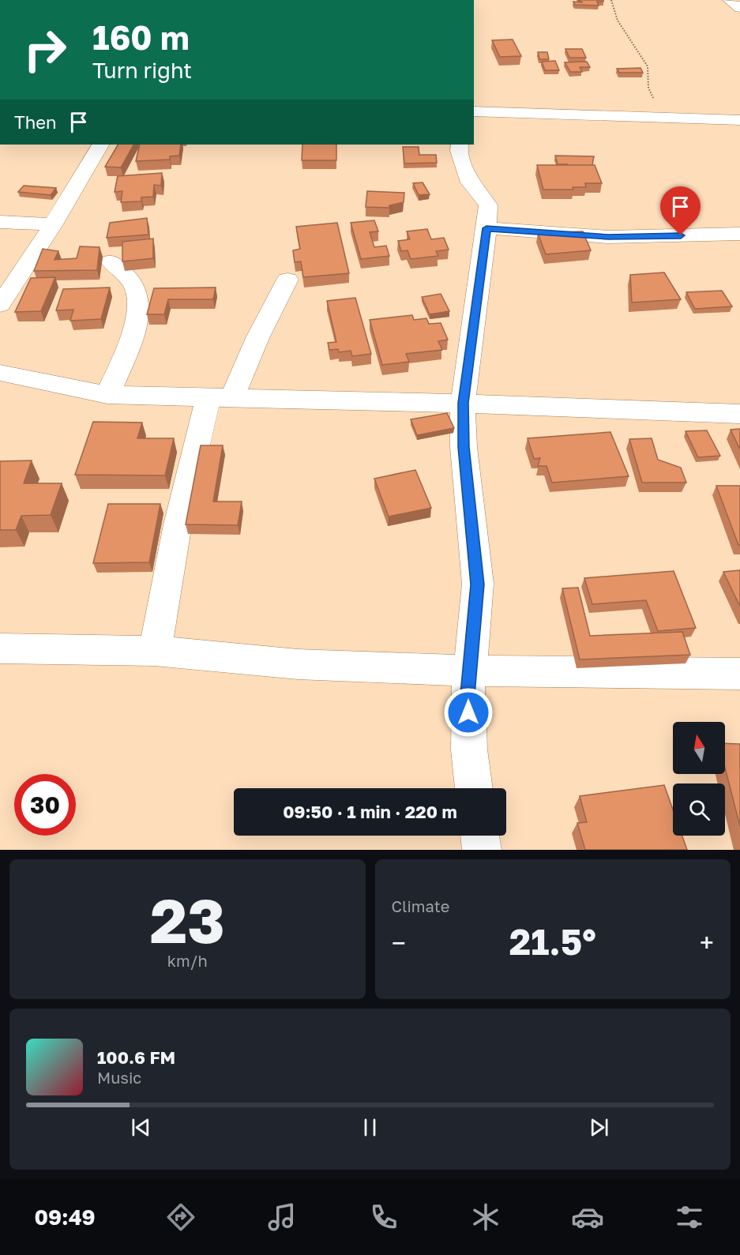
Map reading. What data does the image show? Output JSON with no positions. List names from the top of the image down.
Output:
{
  "north": "top",
  "page": {
    "turn": ["160 m", "Turn right"],
    "then": "Then",
    "limit": "30",
    "trip": "09:50 · 1 min · 220 m",
    "tile": [
      ["23", "km/h"],
      "Climate"
    ],
    "heat": ["−", "21.5°", "+"],
    "song": ["100.6 FM", "Music"],
    "tabs": "09:49"
  }
}
